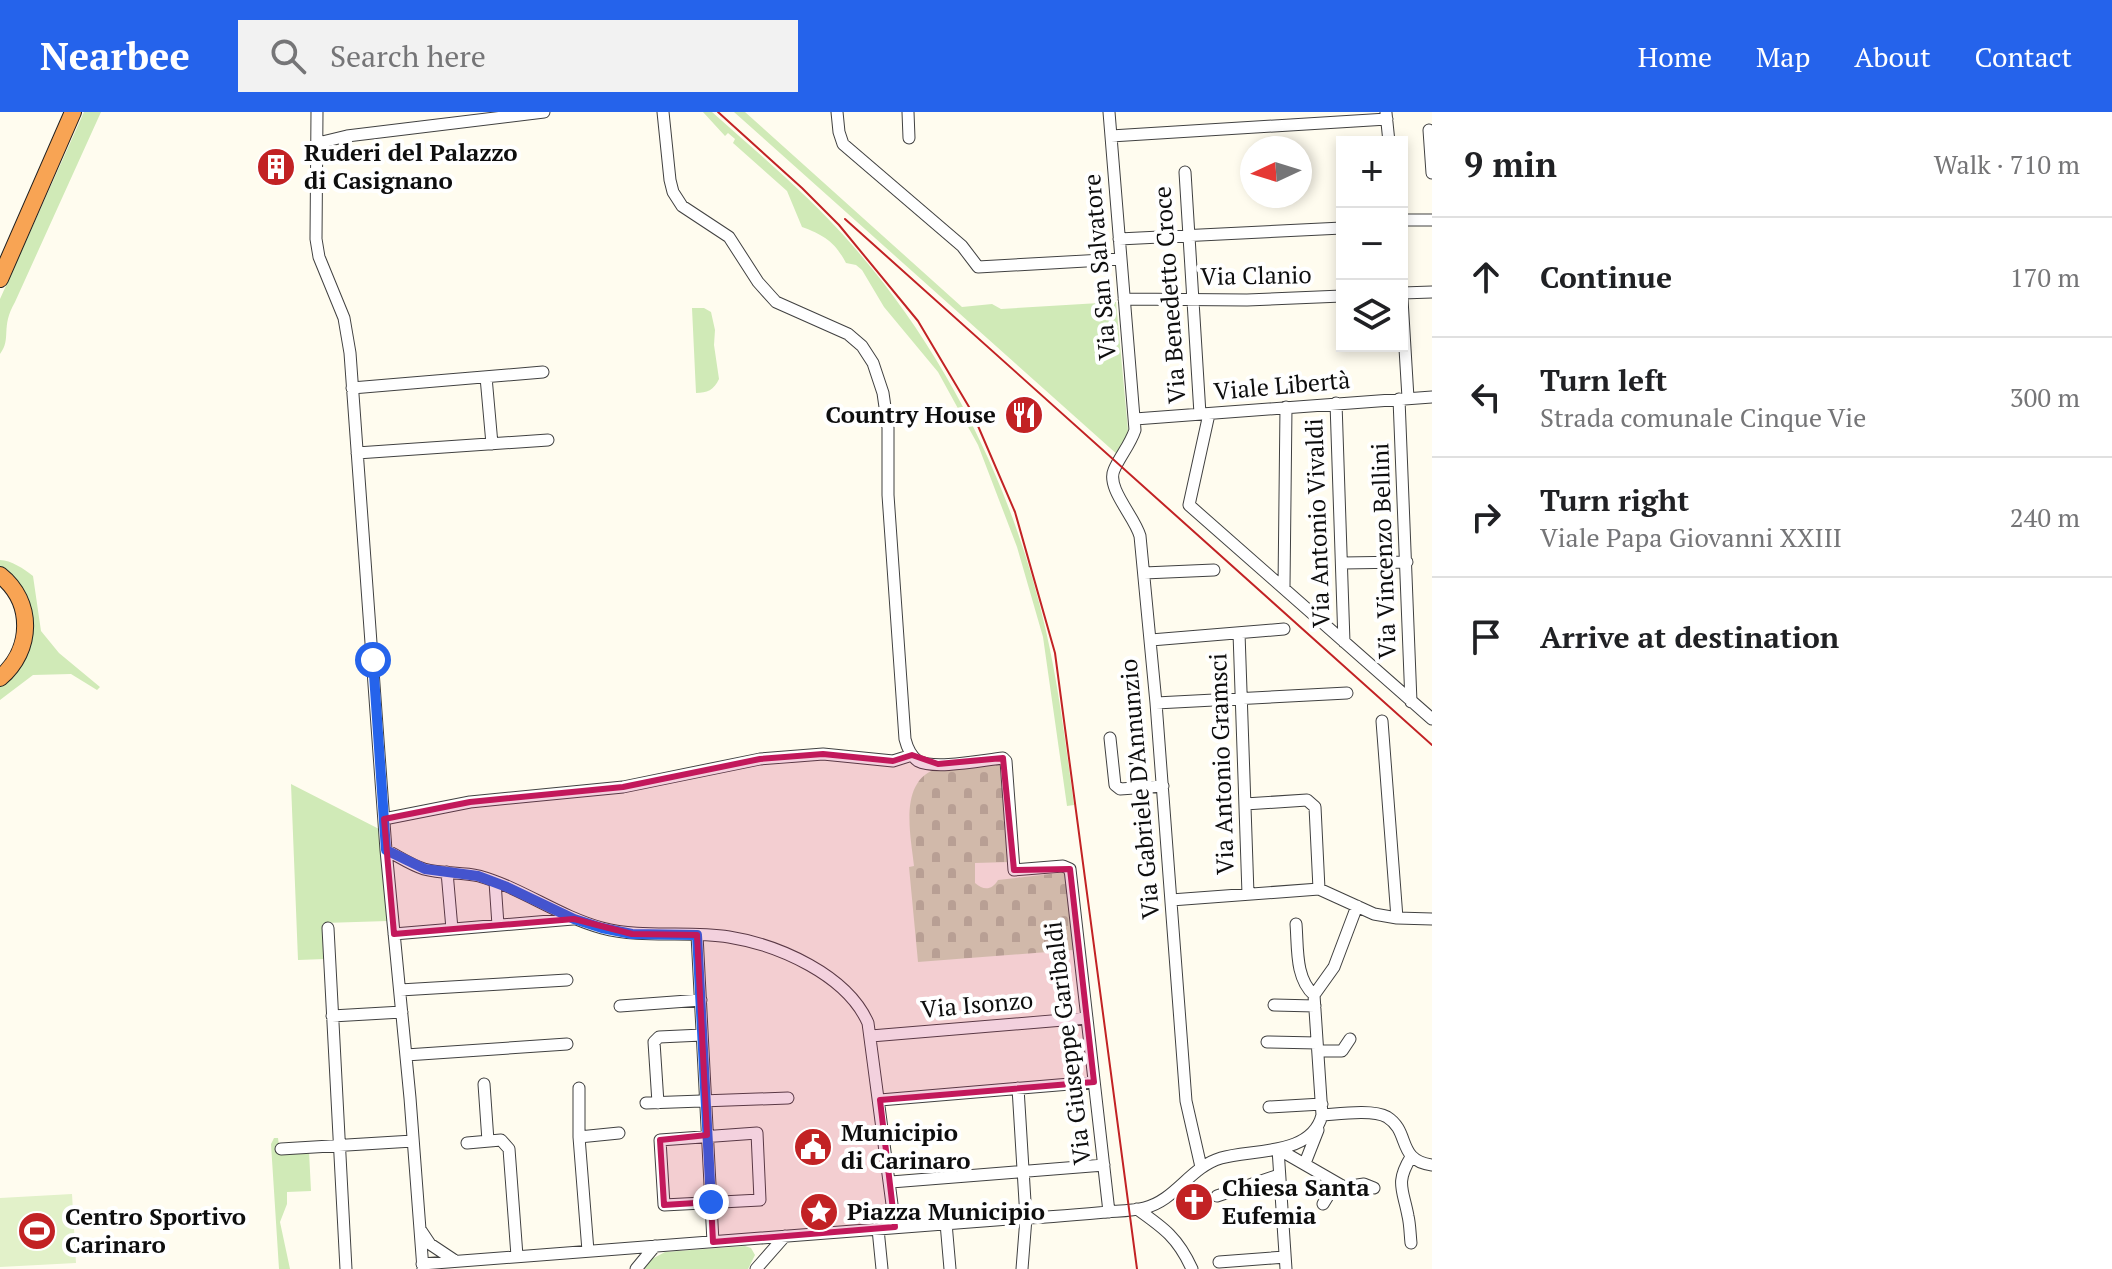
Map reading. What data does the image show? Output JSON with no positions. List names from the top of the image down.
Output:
{
  "streets": {
    "street": [
      "Via San Salvatore",
      "Via Clanio",
      "Via Benedetto Croce",
      "Viale Libertà",
      "Via Antonio Vivaldi",
      "Via Vincenzo Bellini",
      "Via Antonio Gramsci",
      "Via Gabriele D'Annunzio",
      "Via Isonzo",
      "Via Giuseppe Garibaldi"
    ]
  },
  "crossings": [
    ["Via San Salvatore", "Via Clanio"],
    ["Via San Salvatore", "Viale Libertà"],
    ["Via San Salvatore", "Via Gabriele D'Annunzio"],
    ["Via Clanio", "Via Benedetto Croce"],
    ["Via Benedetto Croce", "Viale Libertà"],
    ["Viale Libertà", "Via Antonio Vivaldi"],
    ["Viale Libertà", "Via Vincenzo Bellini"],
    ["Viale Libertà", "Via Gabriele D'Annunzio"],
    ["Via Isonzo", "Via Giuseppe Garibaldi"]
  ],
  "places": {
    "building": ["Ruderi del Palazzo di Casignano"],
    "restaurant": ["Country House"],
    "public building": ["Municipio di Carinaro"],
    "church": ["Chiesa Santa Eufemia"],
    "place": ["Piazza Municipio"],
    "sports": ["Centro Sportivo Carinaro"]
  },
  "north": "left",
  "page": {
    "header": "Nearbee",
    "search": "Search here",
    "nav": [
      "Home",
      "Map",
      "About",
      "Contact"
    ],
    "heading": ["9 min", "Walk · 710 m"],
    "map_buttons": ["+", "−"],
    "list": [
      ["Continue", "170 m"],
      ["Turn left", "Strada comunale Cinque Vie", "300 m"],
      ["Turn right", "Viale Papa Giovanni XXIII", "240 m"],
      "Arrive at destination"
    ]
  }
}
